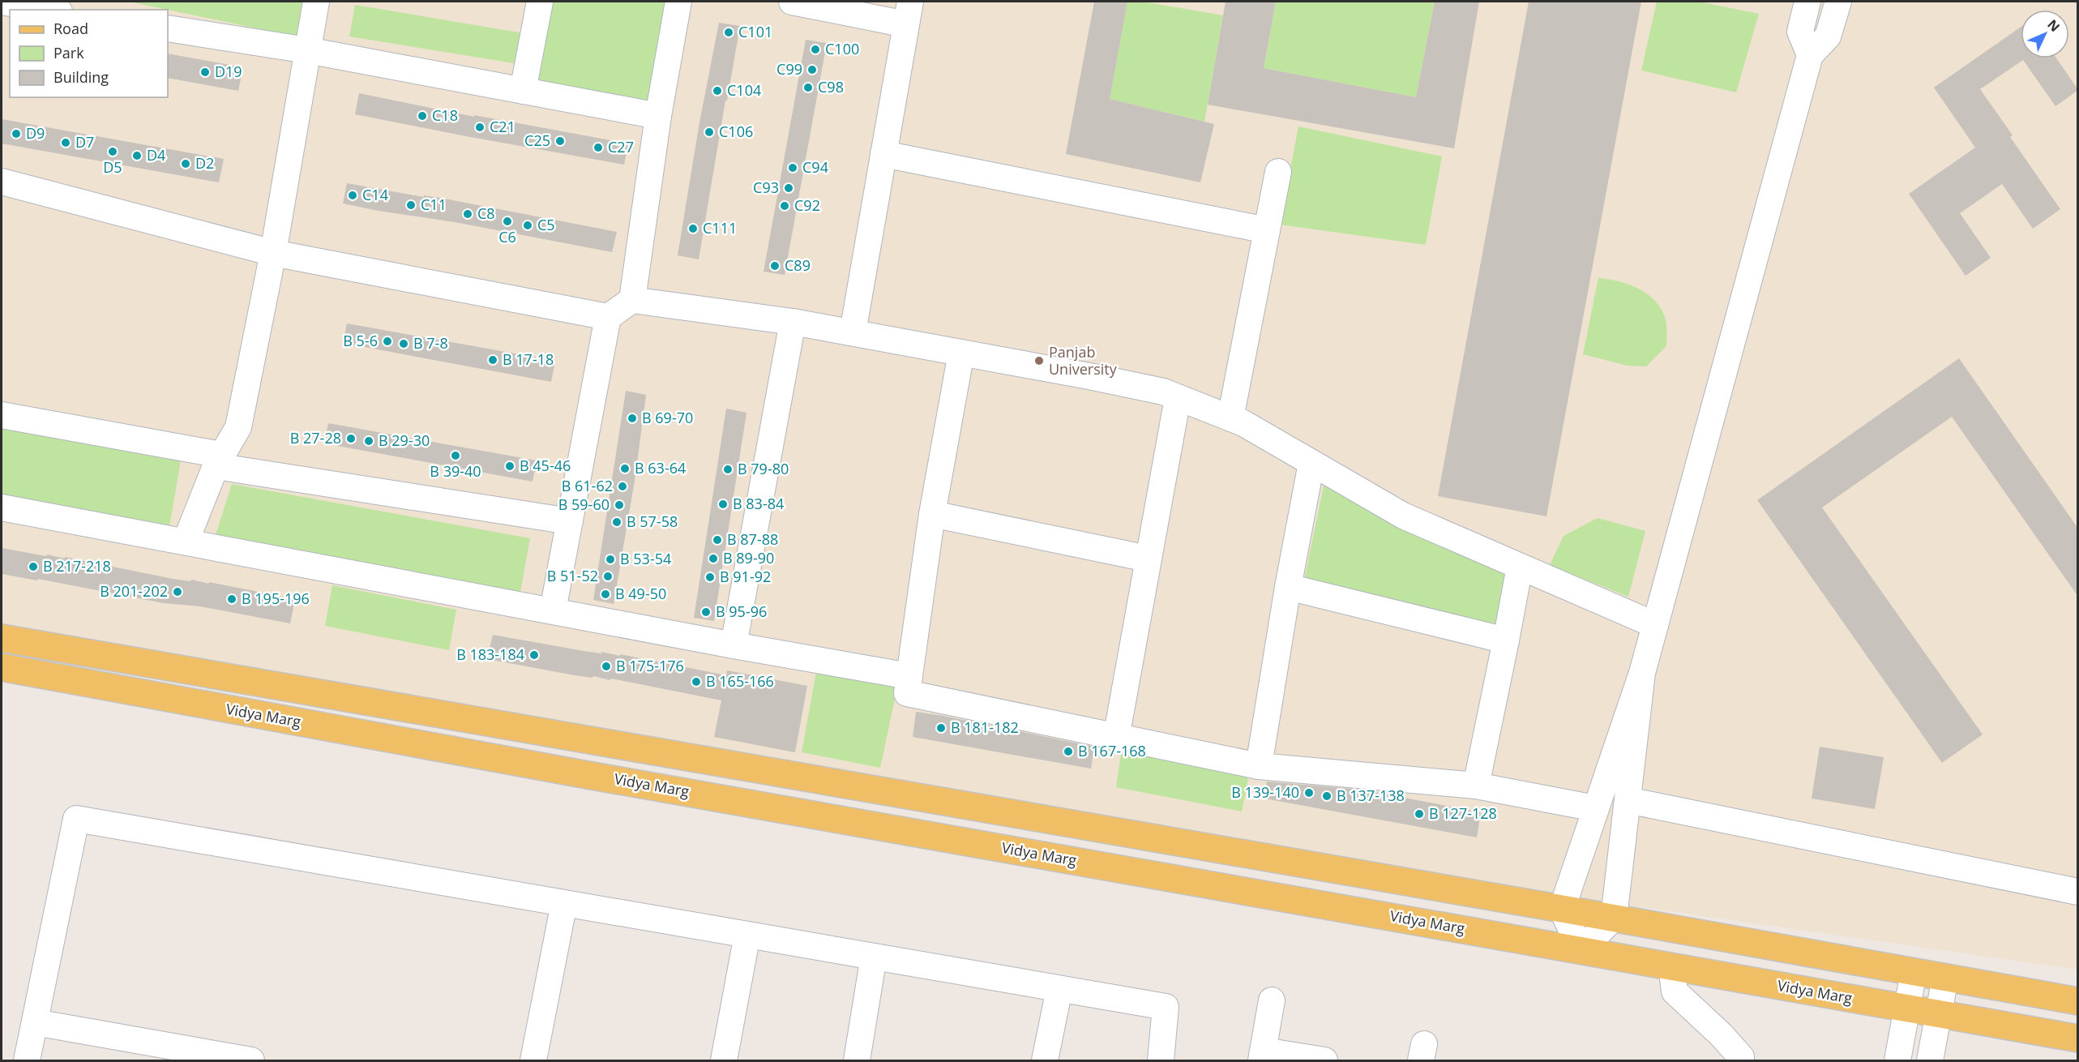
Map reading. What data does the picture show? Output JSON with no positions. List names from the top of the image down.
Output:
{
  "streets": {
    "main road": ["Vidya Marg"]
  },
  "places": [
    "C101",
    "C100",
    "C99",
    "D19",
    "C98",
    "C104",
    "C18",
    "C21",
    "C106",
    "D9",
    "C25",
    "D7",
    "C27",
    "D5",
    "D4",
    "D2",
    "C94",
    "C93",
    "C14",
    "C11",
    "C92",
    "C8",
    "C6",
    "C5",
    "C111",
    "C89",
    "B 5-6",
    "B 7-8",
    "B 17-18",
    "Panjab University",
    "B 69-70",
    "B 27-28",
    "B 29-30",
    "B 39-40",
    "B 45-46",
    "B 63-64",
    "B 79-80",
    "B 61-62",
    "B 83-84",
    "B 59-60",
    "B 57-58",
    "B 87-88",
    "B 89-90",
    "B 53-54",
    "B 217-218",
    "B 51-52",
    "B 91-92",
    "B 201-202",
    "B 49-50",
    "B 195-196",
    "B 95-96",
    "B 183-184",
    "B 175-176",
    "B 165-166",
    "B 181-182",
    "B 167-168",
    "B 139-140",
    "B 137-138",
    "B 127-128"
  ],
  "legend": ["Road", "Park", "Building"],
  "north": "top right"
}
